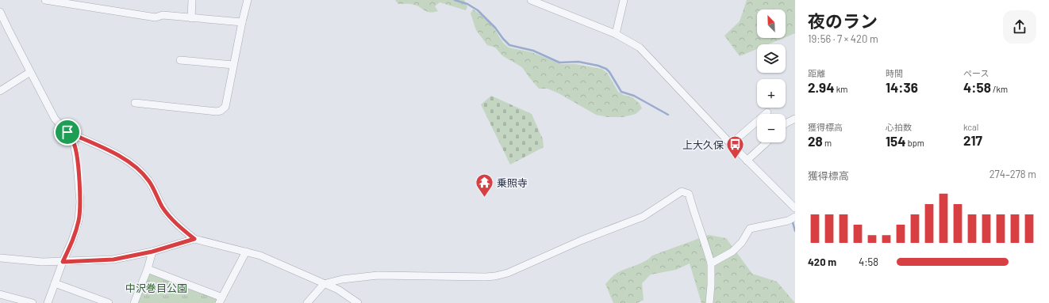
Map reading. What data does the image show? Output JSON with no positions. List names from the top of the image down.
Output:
{
  "parks": ["中沢巻目公園"],
  "places": {
    "bus stop": ["上大久保"],
    "temple": ["乗照寺"]
  },
  "north": "top left",
  "page": {
    "heading": ["夜のラン", "19:56 · 7 × 420 m"],
    "map_buttons": ["+", "−"],
    "stats": [
      ["距離", "2.94 km"],
      ["時間", "14:36"],
      ["ペース", "4:58 /km"],
      ["獲得標高", "28 m"],
      ["心拍数", "154 bpm"],
      ["kcal", "217"]
    ],
    "chart": ["獲得標高", "274–278 m"],
    "list": [
      {
        "name": "420 m",
        "note": "4:58"
      }
    ]
  }
}
